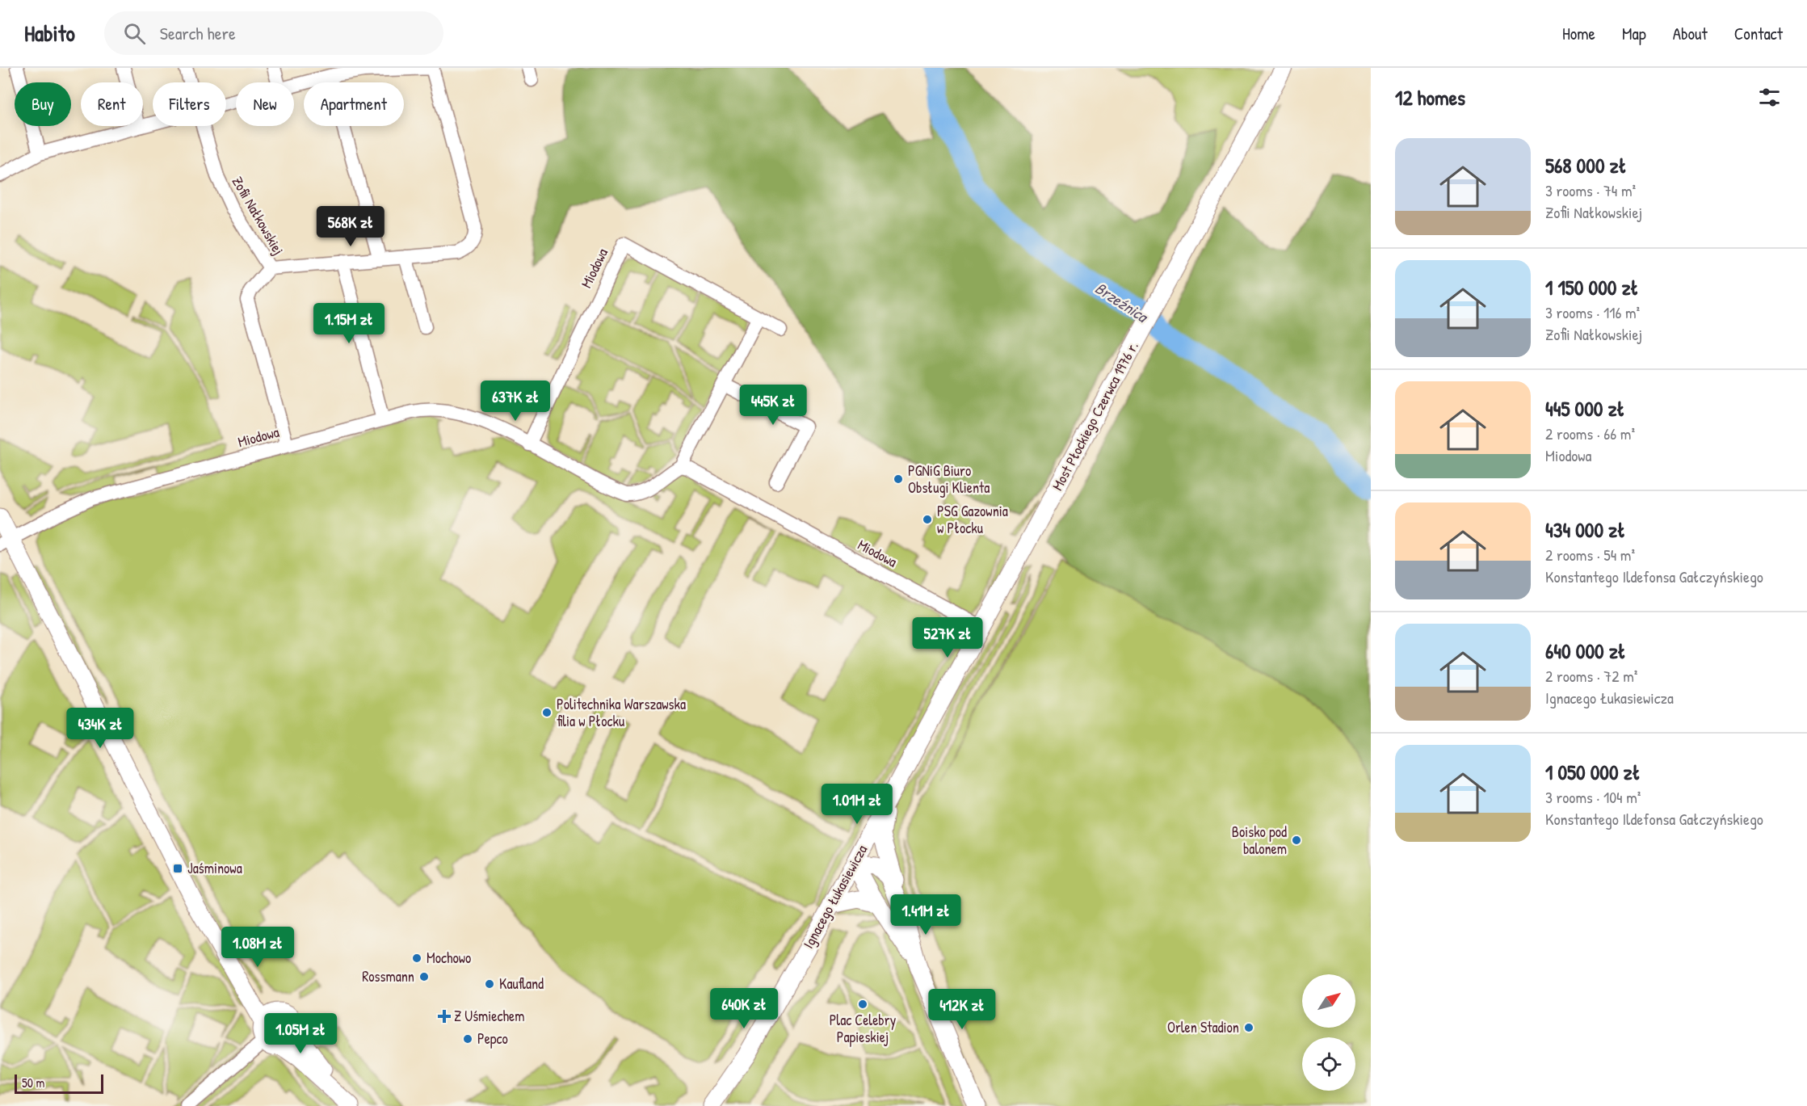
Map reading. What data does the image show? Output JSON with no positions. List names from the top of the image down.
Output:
{
  "streets": {
    "street": [
      "Zofii Nałkowskiej",
      "Miodowa",
      "Most Płockiego Czerwca 1976 r.",
      "Ignacego Łukasiewicza"
    ]
  },
  "crossings": [
    ["Zofii Nałkowskiej", "Miodowa"],
    ["Miodowa", "Ignacego Łukasiewicza"],
    ["Most Płockiego Czerwca 1976 r.", "Ignacego Łukasiewicza"]
  ],
  "water": ["Brzeźnica"],
  "places": {
    "other": [
      "PGNiG Biuro Obsługi Klienta",
      "PSG Gazownia w Płocku",
      "Politechnika Warszawska filia w Płocku",
      "Boisko pod balonem",
      "Mochowo",
      "Rossmann",
      "Kaufland",
      "Plac Celebry Papieskiej",
      "Orlen Stadion",
      "Pepco"
    ],
    "transit": ["Jaśminowa"],
    "health": ["Z Uśmiechem"]
  },
  "scale_bar": "50 m",
  "north": "top right",
  "page": {
    "header": "Habito",
    "search": "Search here",
    "nav": [
      "Home",
      "Map",
      "About",
      "Contact"
    ],
    "heading": "12 homes",
    "chip": [
      "Buy",
      "Rent",
      "Filters",
      "New",
      "Apartment"
    ],
    "list": [
      {
        "name": "568 000 zł",
        "note": "3 rooms · 74 m² · Zofii Nałkowskiej"
      },
      {
        "name": "1 150 000 zł",
        "note": "3 rooms · 116 m² · Zofii Nałkowskiej"
      },
      {
        "name": "445 000 zł",
        "note": "2 rooms · 66 m² · Miodowa"
      },
      {
        "name": "434 000 zł",
        "note": "2 rooms · 54 m² · Konstantego Ildefonsa Gałczyńskiego"
      },
      {
        "name": "640 000 zł",
        "note": "2 rooms · 72 m² · Ignacego Łukasiewicza"
      },
      {
        "name": "1 050 000 zł",
        "note": "3 rooms · 104 m² · Konstantego Ildefonsa Gałczyńskiego"
      }
    ],
    "price": [
      "568K zł",
      "1.15M zł",
      "637K zł",
      "445K zł",
      "527K zł",
      "434K zł",
      "1.01M zł",
      "1.41M zł",
      "1.08M zł",
      "640K zł",
      "412K zł",
      "1.05M zł"
    ],
    "scale": "50 m"
  }
}
